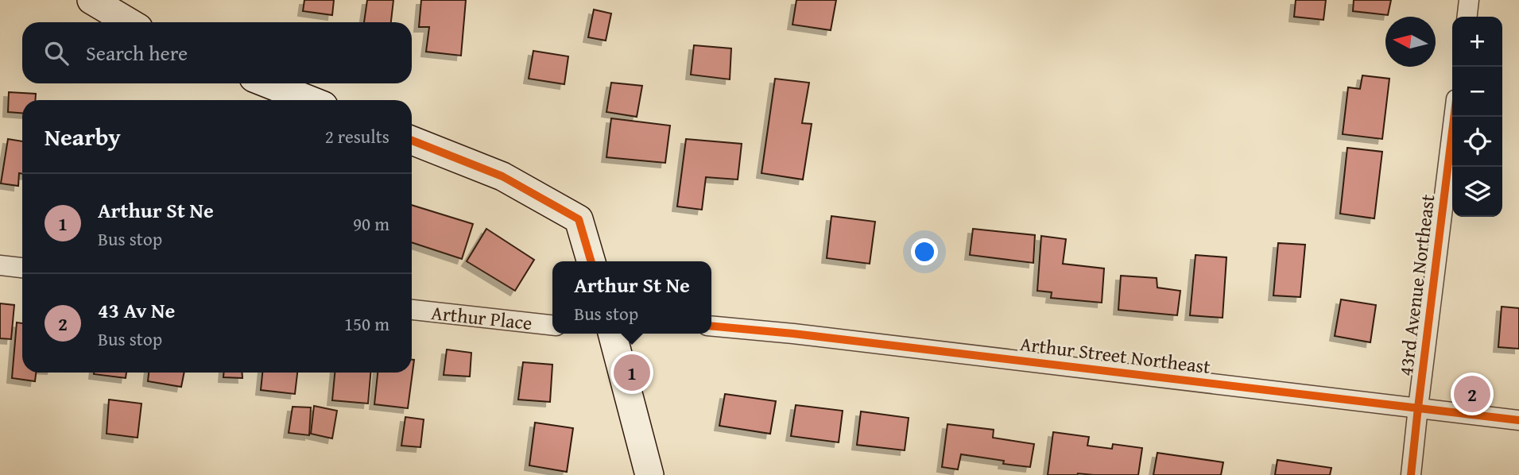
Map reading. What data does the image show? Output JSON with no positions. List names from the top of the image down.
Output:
{
  "streets": {
    "street": ["43rd Avenue Northeast", "Arthur Place", "Arthur Street Northeast"]
  },
  "crossings": [
    ["43rd Avenue Northeast", "Arthur Street Northeast"]
  ],
  "north": "left",
  "page": {
    "map_buttons": ["+", "−"],
    "search": "Search here",
    "heading": ["Nearby", "2 results"],
    "list": [
      {
        "mark": "1",
        "name": "Arthur St Ne",
        "note": "Bus stop",
        "value": "90 m"
      },
      {
        "mark": "2",
        "name": "43 Av Ne",
        "note": "Bus stop",
        "value": "150 m"
      }
    ],
    "popup": ["Arthur St Ne", "Bus stop"],
    "pins": ["1", "2"]
  }
}
